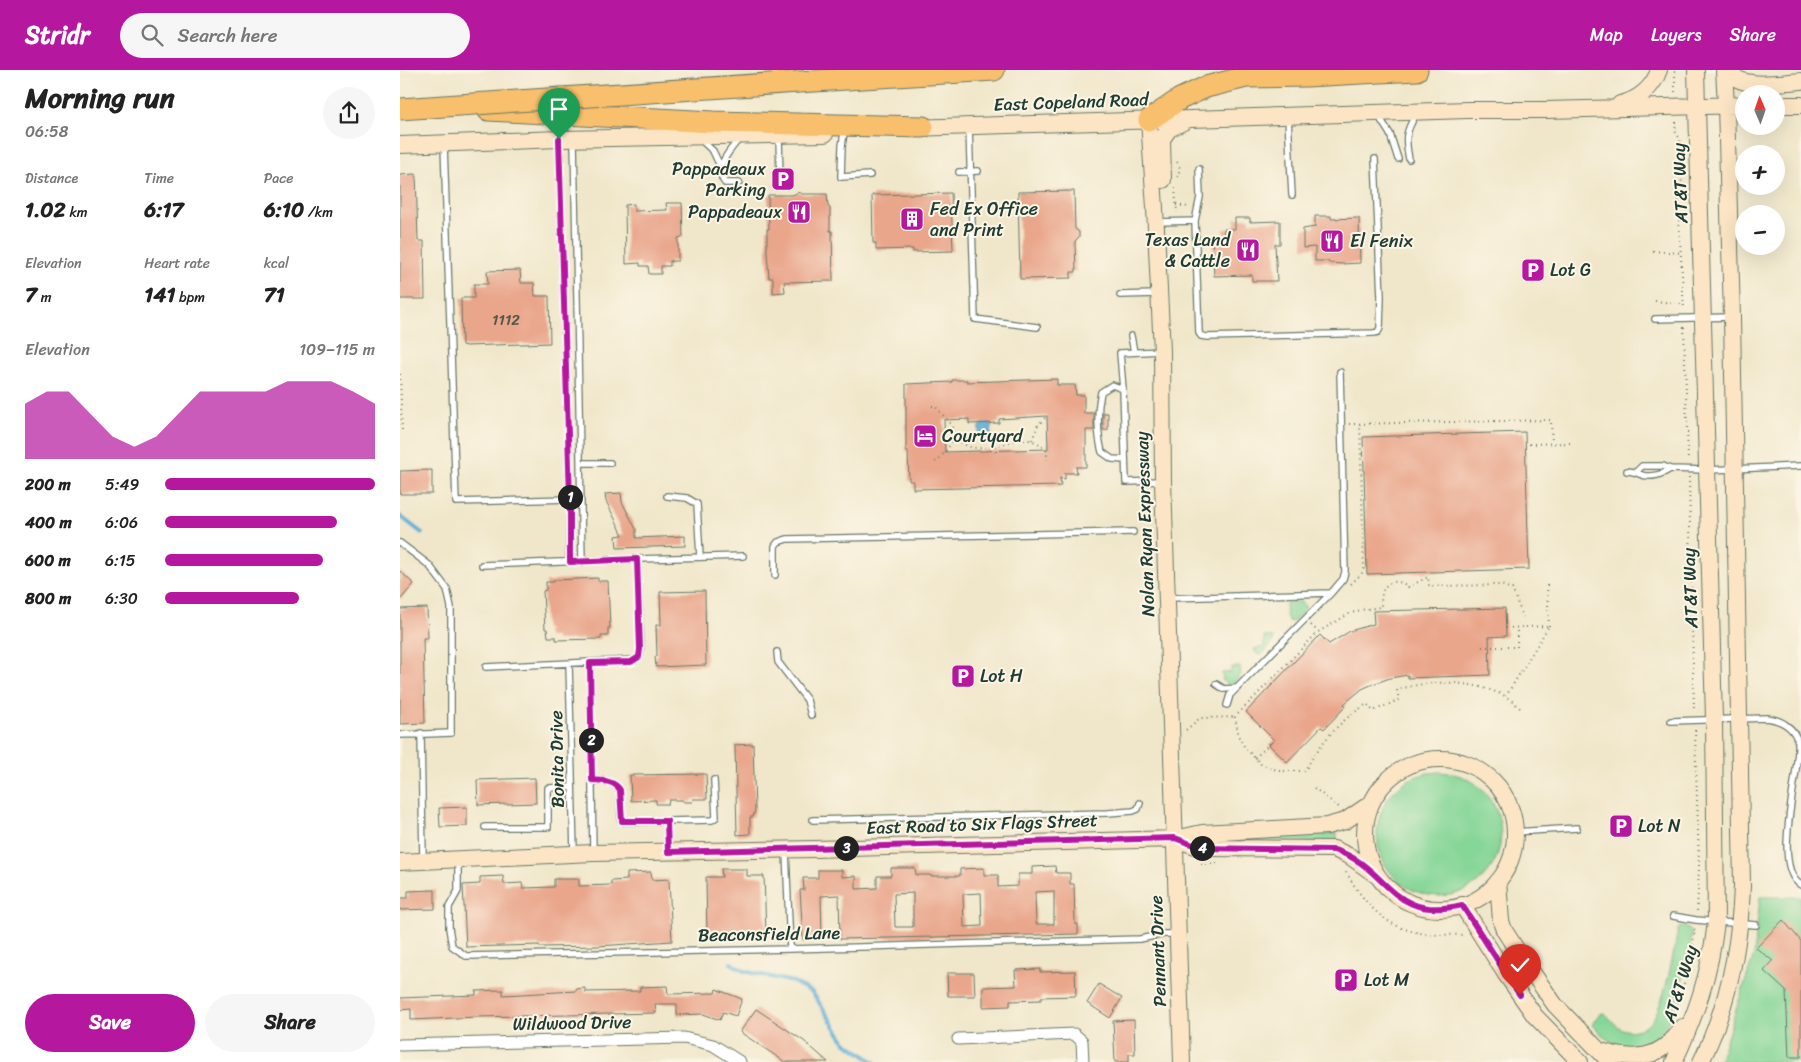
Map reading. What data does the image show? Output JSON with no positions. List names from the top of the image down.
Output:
{
  "streets": {
    "main road": [
      "East Copeland Road",
      "AT&T Way",
      "Nolan Ryan Expressway",
      "East Road to Six Flags Street",
      "Pennant Drive"
    ],
    "street": ["Wildwood Drive"],
    "lane": ["Bonita Drive", "Beaconsfield Lane"]
  },
  "crossings": [
    ["East Copeland Road", "AT&T Way"],
    ["East Copeland Road", "Nolan Ryan Expressway"],
    ["Nolan Ryan Expressway", "East Road to Six Flags Street"],
    ["Nolan Ryan Expressway", "Pennant Drive"],
    ["Bonita Drive", "East Road to Six Flags Street"],
    ["East Road to Six Flags Street", "Beaconsfield Lane"],
    ["East Road to Six Flags Street", "Pennant Drive"],
    ["Beaconsfield Lane", "Pennant Drive"]
  ],
  "places": {
    "parking": [
      "Pappadeaux Parking",
      "Lot G",
      "Lot H",
      "Lot N",
      "Lot M"
    ],
    "restaurant": ["Pappadeaux", "El Fenix", "Texas Land & Cattle"],
    "building": ["Fed Ex Office and Print"],
    "hotel": ["Courtyard"]
  },
  "house_numbers": ["1112"],
  "north": "top",
  "page": {
    "header": "Stridr",
    "search": "Search here",
    "nav": ["Map", "Layers", "Share"],
    "heading": ["Morning run", "06:58"],
    "map_buttons": ["+", "−"],
    "stats": [
      ["Distance", "1.02 km"],
      ["Time", "6:17"],
      ["Pace", "6:10 /km"],
      ["Elevation", "7 m"],
      ["Heart rate", "141 bpm"],
      ["kcal", "71"]
    ],
    "chart": ["Elevation", "109–115 m"],
    "list": [
      {
        "name": "200 m",
        "note": "5:49"
      },
      {
        "name": "400 m",
        "note": "6:06"
      },
      {
        "name": "600 m",
        "note": "6:15"
      },
      {
        "name": "800 m",
        "note": "6:30"
      }
    ],
    "pins": [
      "1",
      "2",
      "3",
      "4"
    ],
    "buttons": ["Save", "Share"]
  }
}
